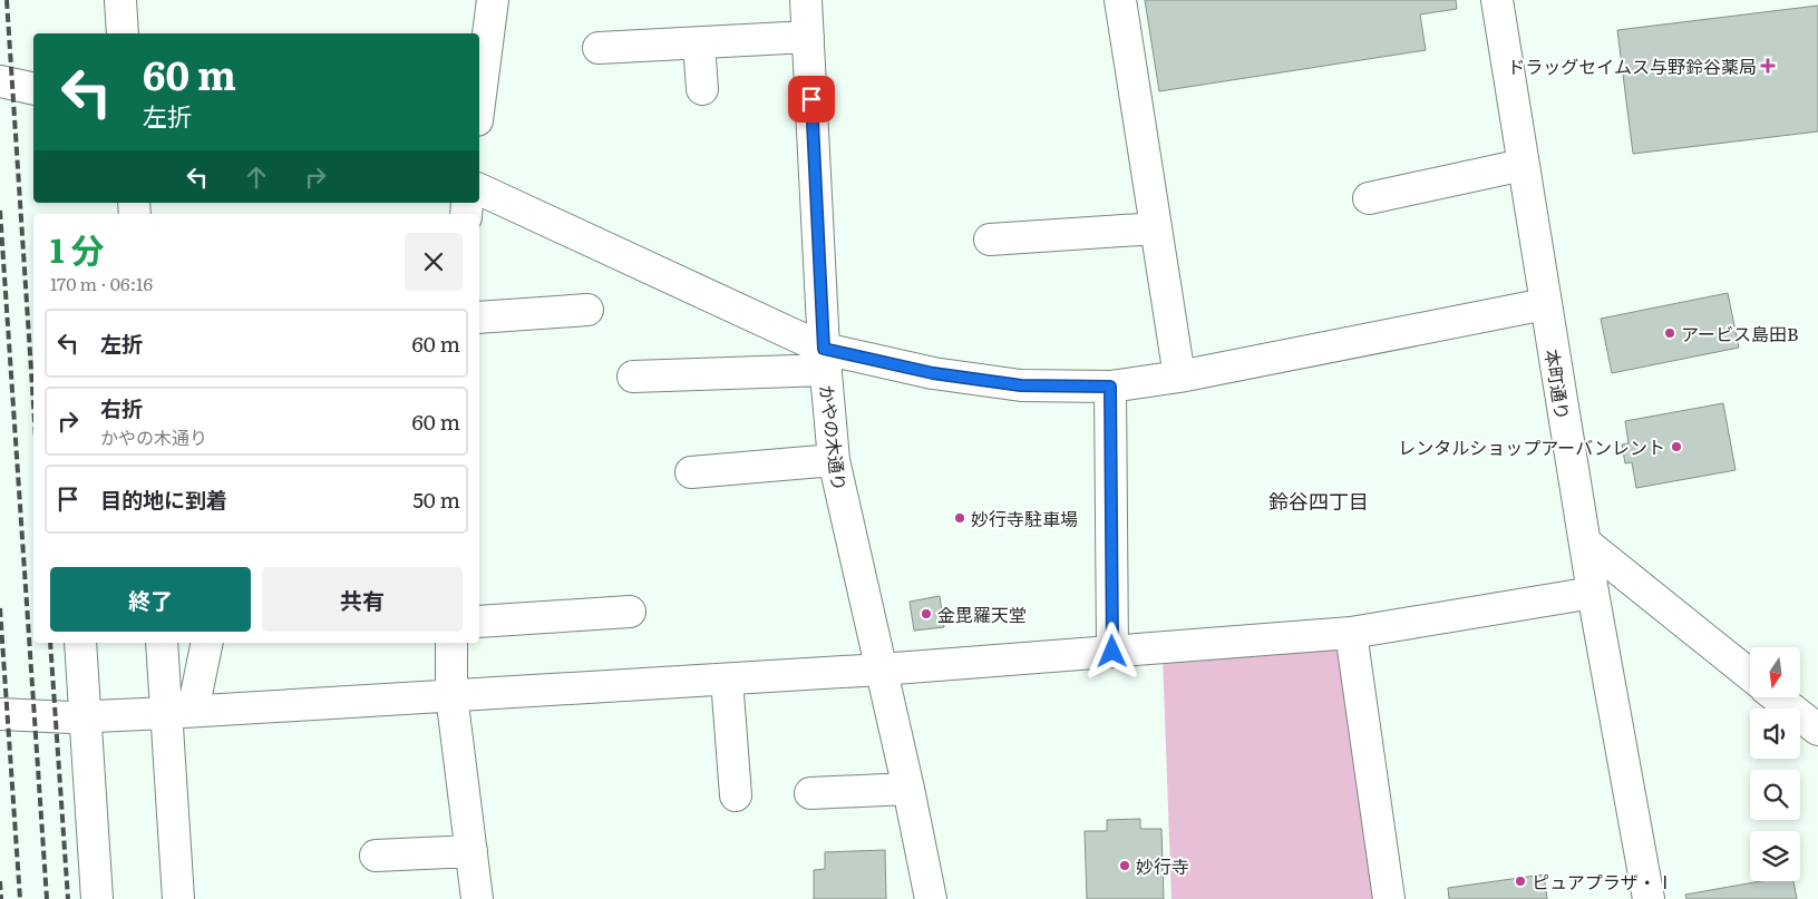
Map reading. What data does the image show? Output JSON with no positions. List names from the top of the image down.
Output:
{
  "streets": {
    "street": ["本町通り", "かやの木通り"]
  },
  "districts": ["鈴谷四丁目"],
  "places": {
    "health": ["ドラッグセイムス与野鈴谷薬局"],
    "other": [
      "アービス島田B",
      "レンタルショップアーバンレント",
      "妙行寺駐車場",
      "金毘羅天堂",
      "妙行寺",
      "ピュアプラザ・Ⅰ"
    ]
  },
  "north": "bottom",
  "page": {
    "turn": ["60 m", "左折"],
    "heading": ["1 分", "170 m · 06:16"],
    "list": [
      {
        "name": "左折",
        "value": "60 m"
      },
      {
        "name": "右折",
        "note": "かやの木通り",
        "value": "60 m"
      },
      {
        "name": "目的地に到着",
        "value": "50 m"
      }
    ],
    "buttons": ["終了", "共有"]
  }
}
